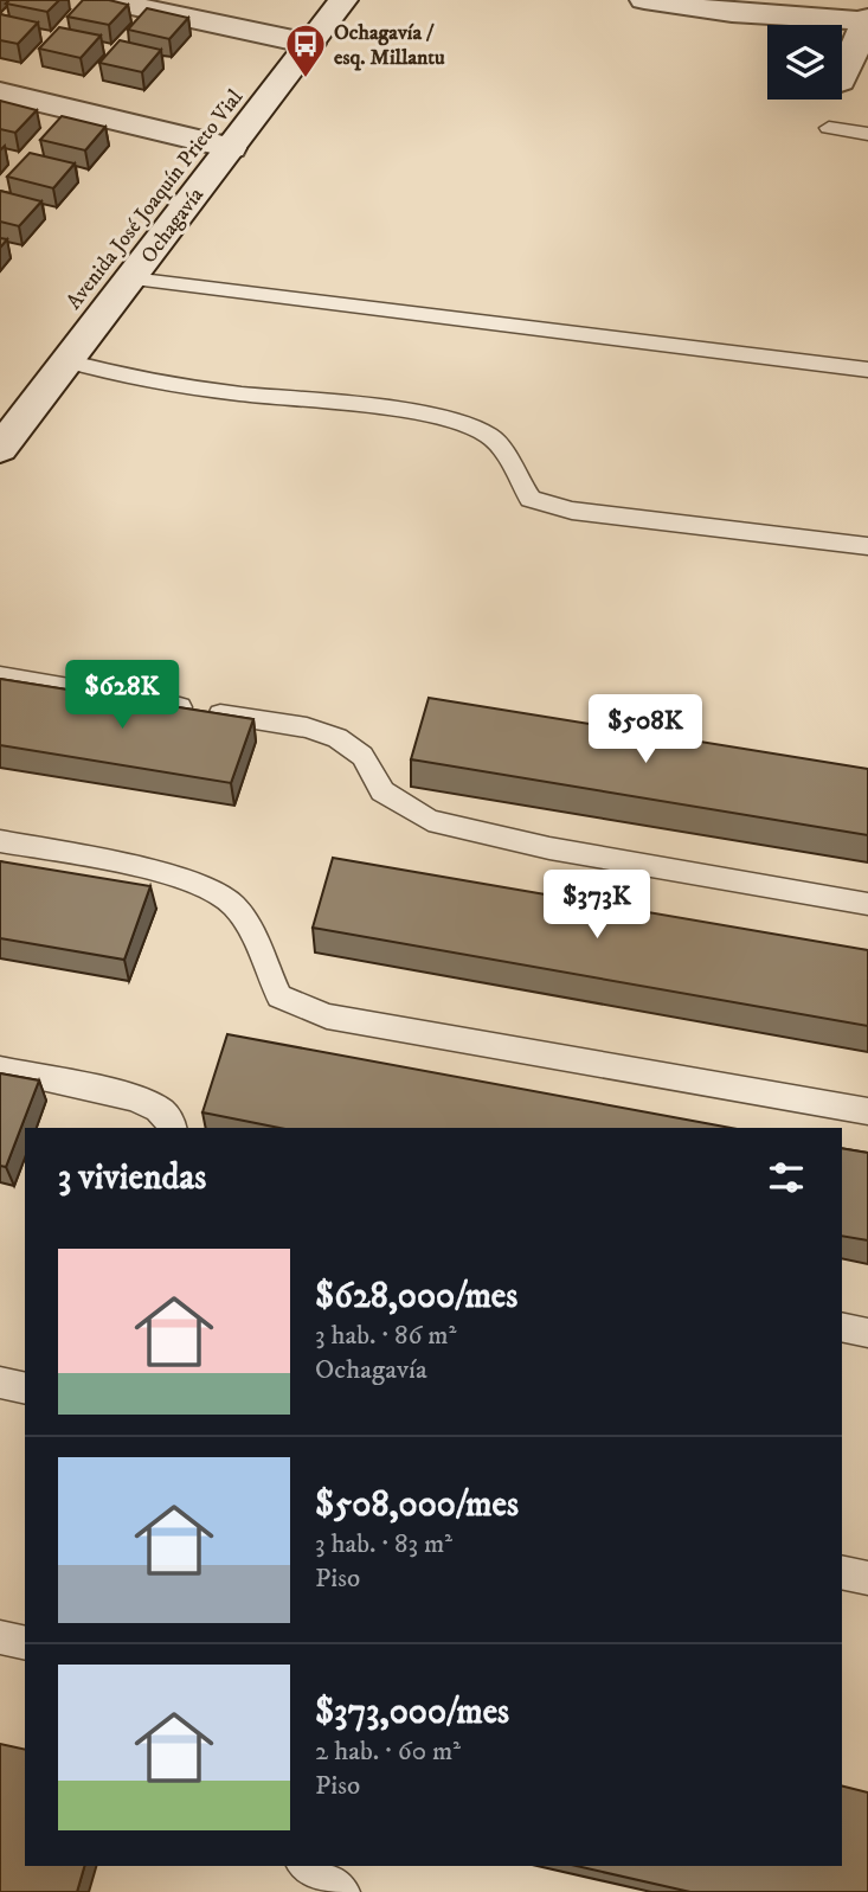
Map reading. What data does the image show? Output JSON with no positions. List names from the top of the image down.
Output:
{
  "streets": {
    "main road": ["Avenida José Joaquín Prieto Vial", "Ochagavía"]
  },
  "crossings": [
    ["Avenida José Joaquín Prieto Vial", "Ochagavía"]
  ],
  "places": {
    "bus stop": ["Ochagavía / esq. Millantu"]
  },
  "page": {
    "price": ["$628K", "$508K", "$373K"],
    "heading": "3 viviendas",
    "list": [
      {
        "name": "$628,000/mes",
        "note": "3 hab. · 86 m² · Ochagavía"
      },
      {
        "name": "$508,000/mes",
        "note": "3 hab. · 83 m² · Piso"
      },
      {
        "name": "$373,000/mes",
        "note": "2 hab. · 60 m² · Piso"
      }
    ]
  }
}
